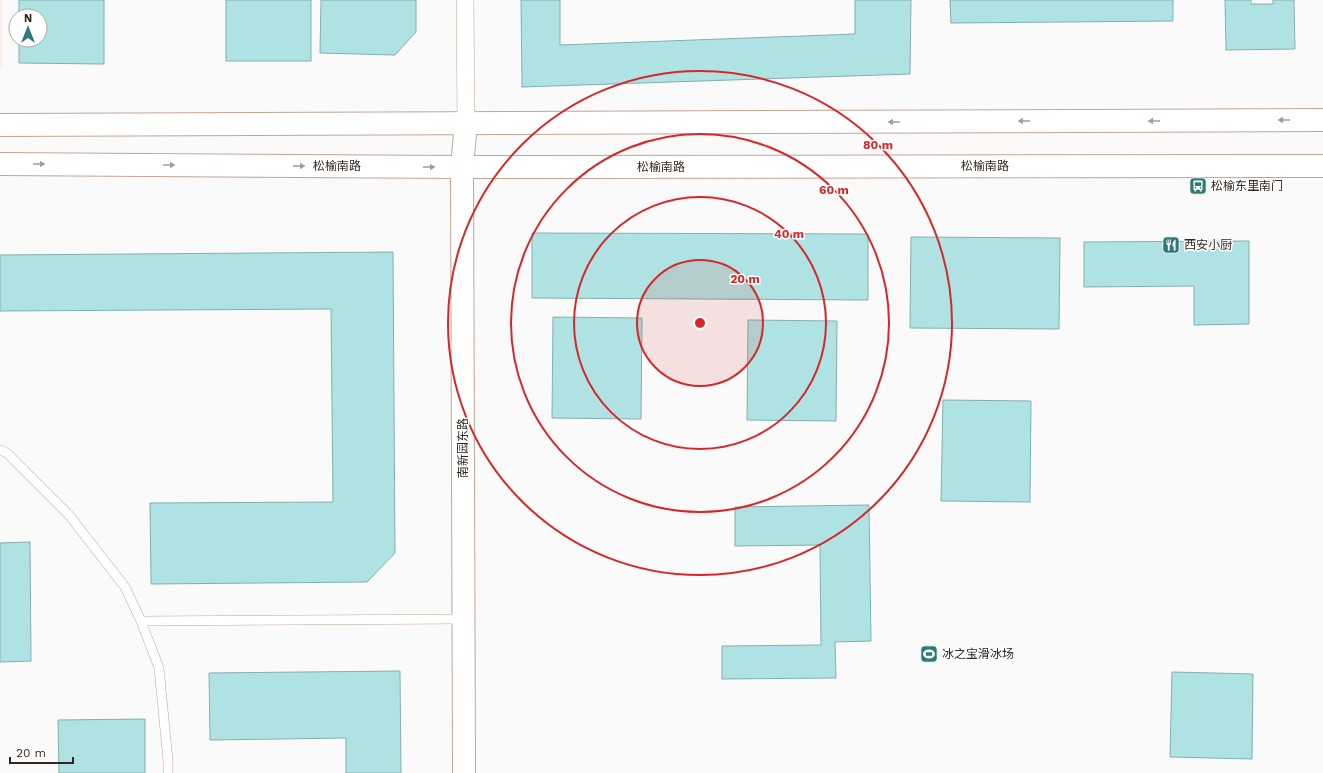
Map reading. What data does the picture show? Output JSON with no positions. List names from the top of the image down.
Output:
{
  "streets": {
    "main road": ["松榆南路", "南新园东路"]
  },
  "crossings": [
    ["松榆南路", "南新园东路"]
  ],
  "places": {
    "bus stop": ["松榆东里南门"],
    "restaurant": ["西安小厨"],
    "sports": ["冰之宝滑冰场"]
  },
  "scale_bar": "20 m",
  "north": "top",
  "rings": [
    "80 m",
    "60 m",
    "40 m",
    "20 m"
  ]
}
